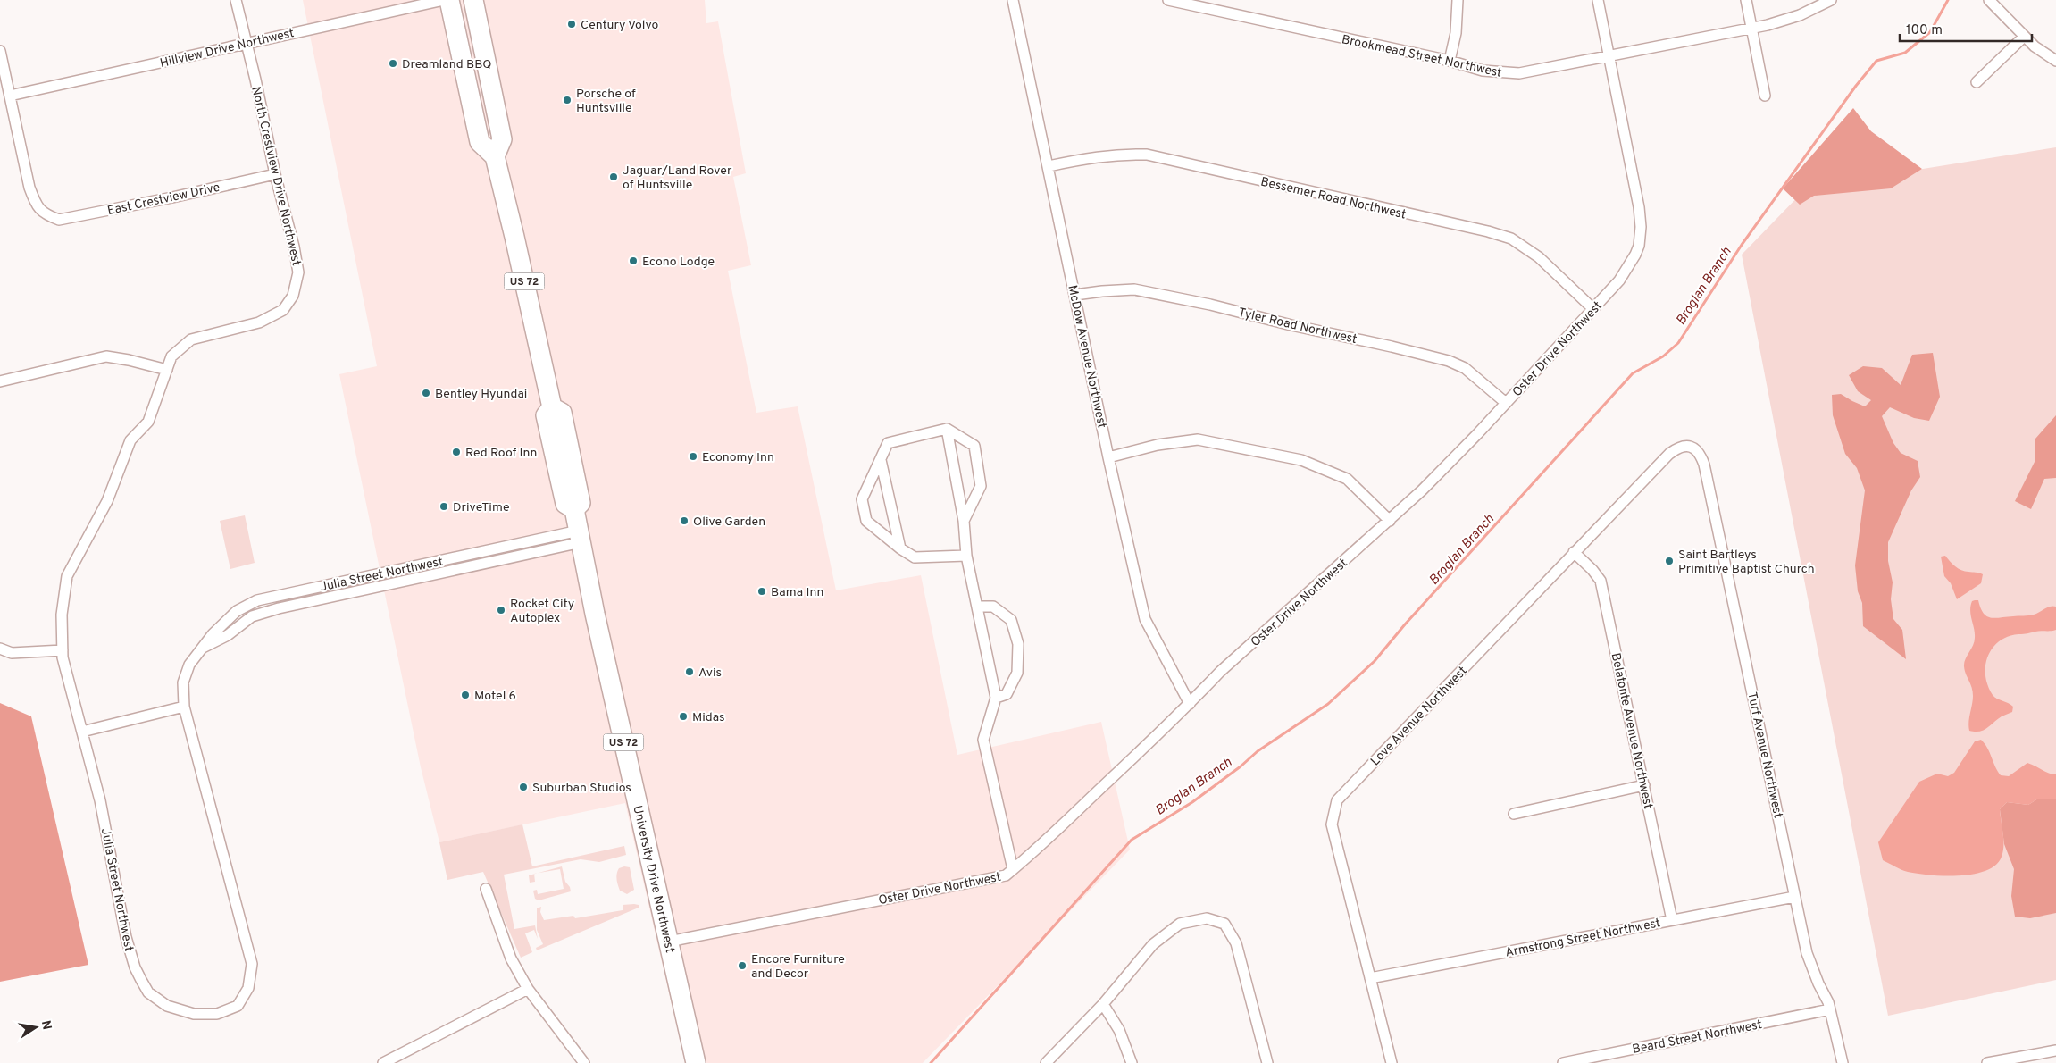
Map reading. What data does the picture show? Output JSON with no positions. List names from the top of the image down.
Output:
{
  "streets": {
    "highway": ["US 72", "University Drive Northwest"],
    "street": [
      "Hillview Drive Northwest",
      "Brookmead Street Northwest",
      "North Crestview Drive Northwest",
      "Bessemer Road Northwest",
      "East Crestview Drive",
      "Tyler Road Northwest",
      "Oster Drive Northwest",
      "McDow Avenue Northwest",
      "Julia Street Northwest",
      "Love Avenue Northwest",
      "Belafonte Avenue Northwest",
      "Turf Avenue Northwest",
      "Armstrong Street Northwest",
      "Beard Street Northwest"
    ]
  },
  "crossings": [
    ["Hillview Drive Northwest", "North Crestview Drive Northwest"],
    ["Hillview Drive Northwest", "East Crestview Drive"],
    ["Brookmead Street Northwest", "Oster Drive Northwest"],
    ["North Crestview Drive Northwest", "East Crestview Drive"],
    ["North Crestview Drive Northwest", "Julia Street Northwest"],
    ["Bessemer Road Northwest", "Oster Drive Northwest"],
    ["Bessemer Road Northwest", "McDow Avenue Northwest"],
    ["Tyler Road Northwest", "Oster Drive Northwest"],
    ["Tyler Road Northwest", "McDow Avenue Northwest"],
    ["Oster Drive Northwest", "McDow Avenue Northwest"],
    ["Oster Drive Northwest", "University Drive Northwest"],
    ["Julia Street Northwest", "University Drive Northwest"],
    ["Love Avenue Northwest", "Belafonte Avenue Northwest"],
    ["Love Avenue Northwest", "Turf Avenue Northwest"],
    ["Love Avenue Northwest", "Armstrong Street Northwest"],
    ["Belafonte Avenue Northwest", "Armstrong Street Northwest"],
    ["Turf Avenue Northwest", "Armstrong Street Northwest"],
    ["Turf Avenue Northwest", "Beard Street Northwest"]
  ],
  "water": ["Broglan Branch"],
  "places": [
    "Century Volvo",
    "Dreamland BBQ",
    "Porsche of Huntsville",
    "Jaguar/Land Rover of Huntsville",
    "Econo Lodge",
    "Bentley Hyundai",
    "Red Roof Inn",
    "Economy Inn",
    "DriveTime",
    "Olive Garden",
    "Saint Bartleys Primitive Baptist Church",
    "Bama Inn",
    "Rocket City Autoplex",
    "Avis",
    "Motel 6",
    "Midas",
    "Suburban Studios",
    "Encore Furniture and Decor"
  ],
  "scale_bar": "100 m",
  "north": "right"
}
